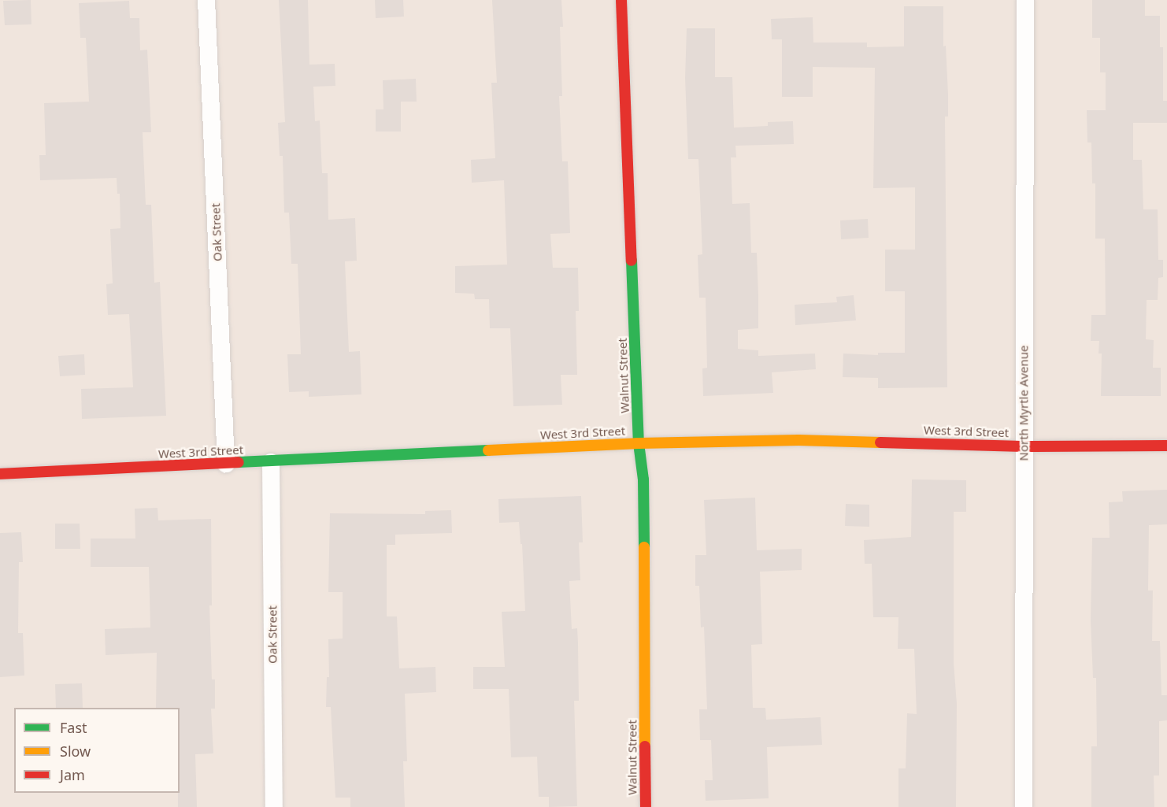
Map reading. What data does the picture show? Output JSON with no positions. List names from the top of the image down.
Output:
{
  "streets": {
    "street": [
      "Oak Street",
      "Walnut Street",
      "North Myrtle Avenue",
      "West 3rd Street"
    ]
  },
  "crossings": [
    ["Oak Street", "West 3rd Street"],
    ["Walnut Street", "West 3rd Street"],
    ["North Myrtle Avenue", "West 3rd Street"]
  ],
  "legend": ["Fast", "Slow", "Jam"]
}
